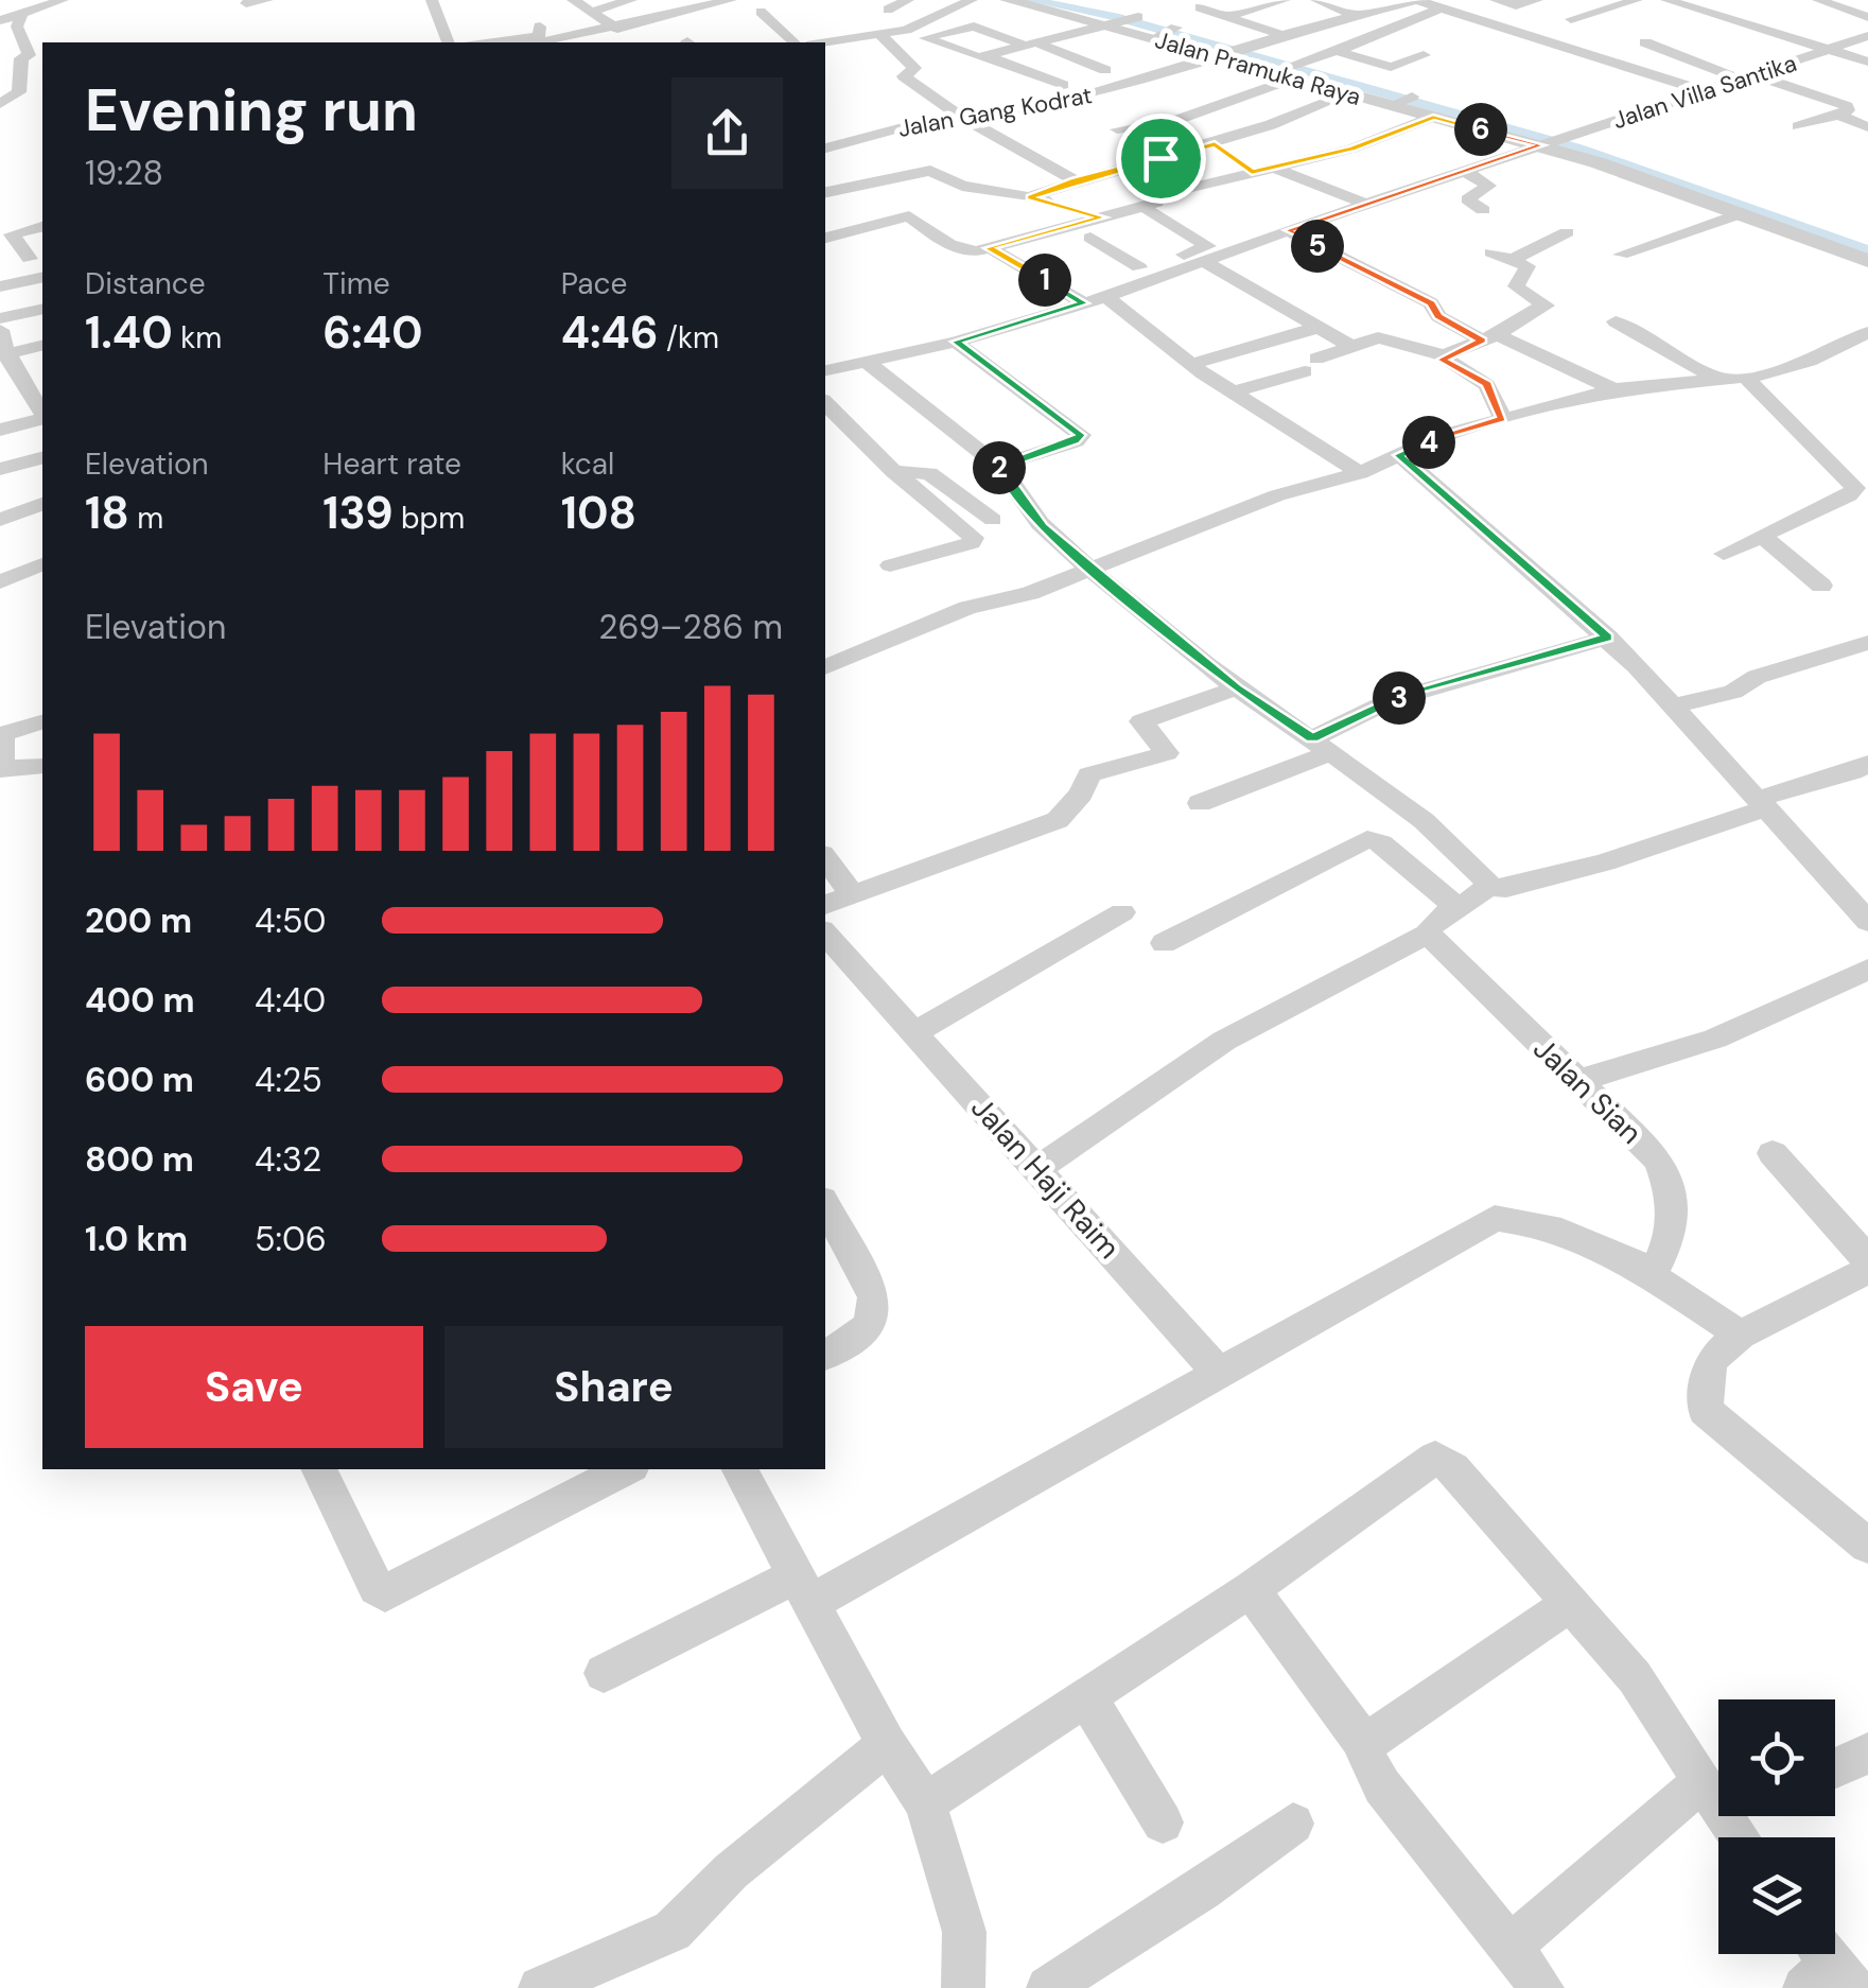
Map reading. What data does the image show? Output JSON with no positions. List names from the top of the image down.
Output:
{
  "streets": {
    "street": [
      "Jalan Pramuka Raya",
      "Jalan Villa Santika",
      "Jalan Gang Kodrat",
      "Jalan Sian",
      "Jalan Haji Raim"
    ]
  },
  "crossings": [
    ["Jalan Pramuka Raya", "Jalan Villa Santika"],
    ["Jalan Pramuka Raya", "Jalan Gang Kodrat"]
  ],
  "page": {
    "heading": ["Evening run", "19:28"],
    "pins": [
      "6",
      "5",
      "1",
      "4",
      "2",
      "3"
    ],
    "stats": [
      ["Distance", "1.40 km"],
      ["Time", "6:40"],
      ["Pace", "4:46 /km"],
      ["Elevation", "18 m"],
      ["Heart rate", "139 bpm"],
      ["kcal", "108"]
    ],
    "chart": ["Elevation", "269–286 m"],
    "list": [
      {
        "name": "200 m",
        "note": "4:50"
      },
      {
        "name": "400 m",
        "note": "4:40"
      },
      {
        "name": "600 m",
        "note": "4:25"
      },
      {
        "name": "800 m",
        "note": "4:32"
      },
      {
        "name": "1.0 km",
        "note": "5:06"
      }
    ],
    "buttons": ["Save", "Share"]
  }
}
